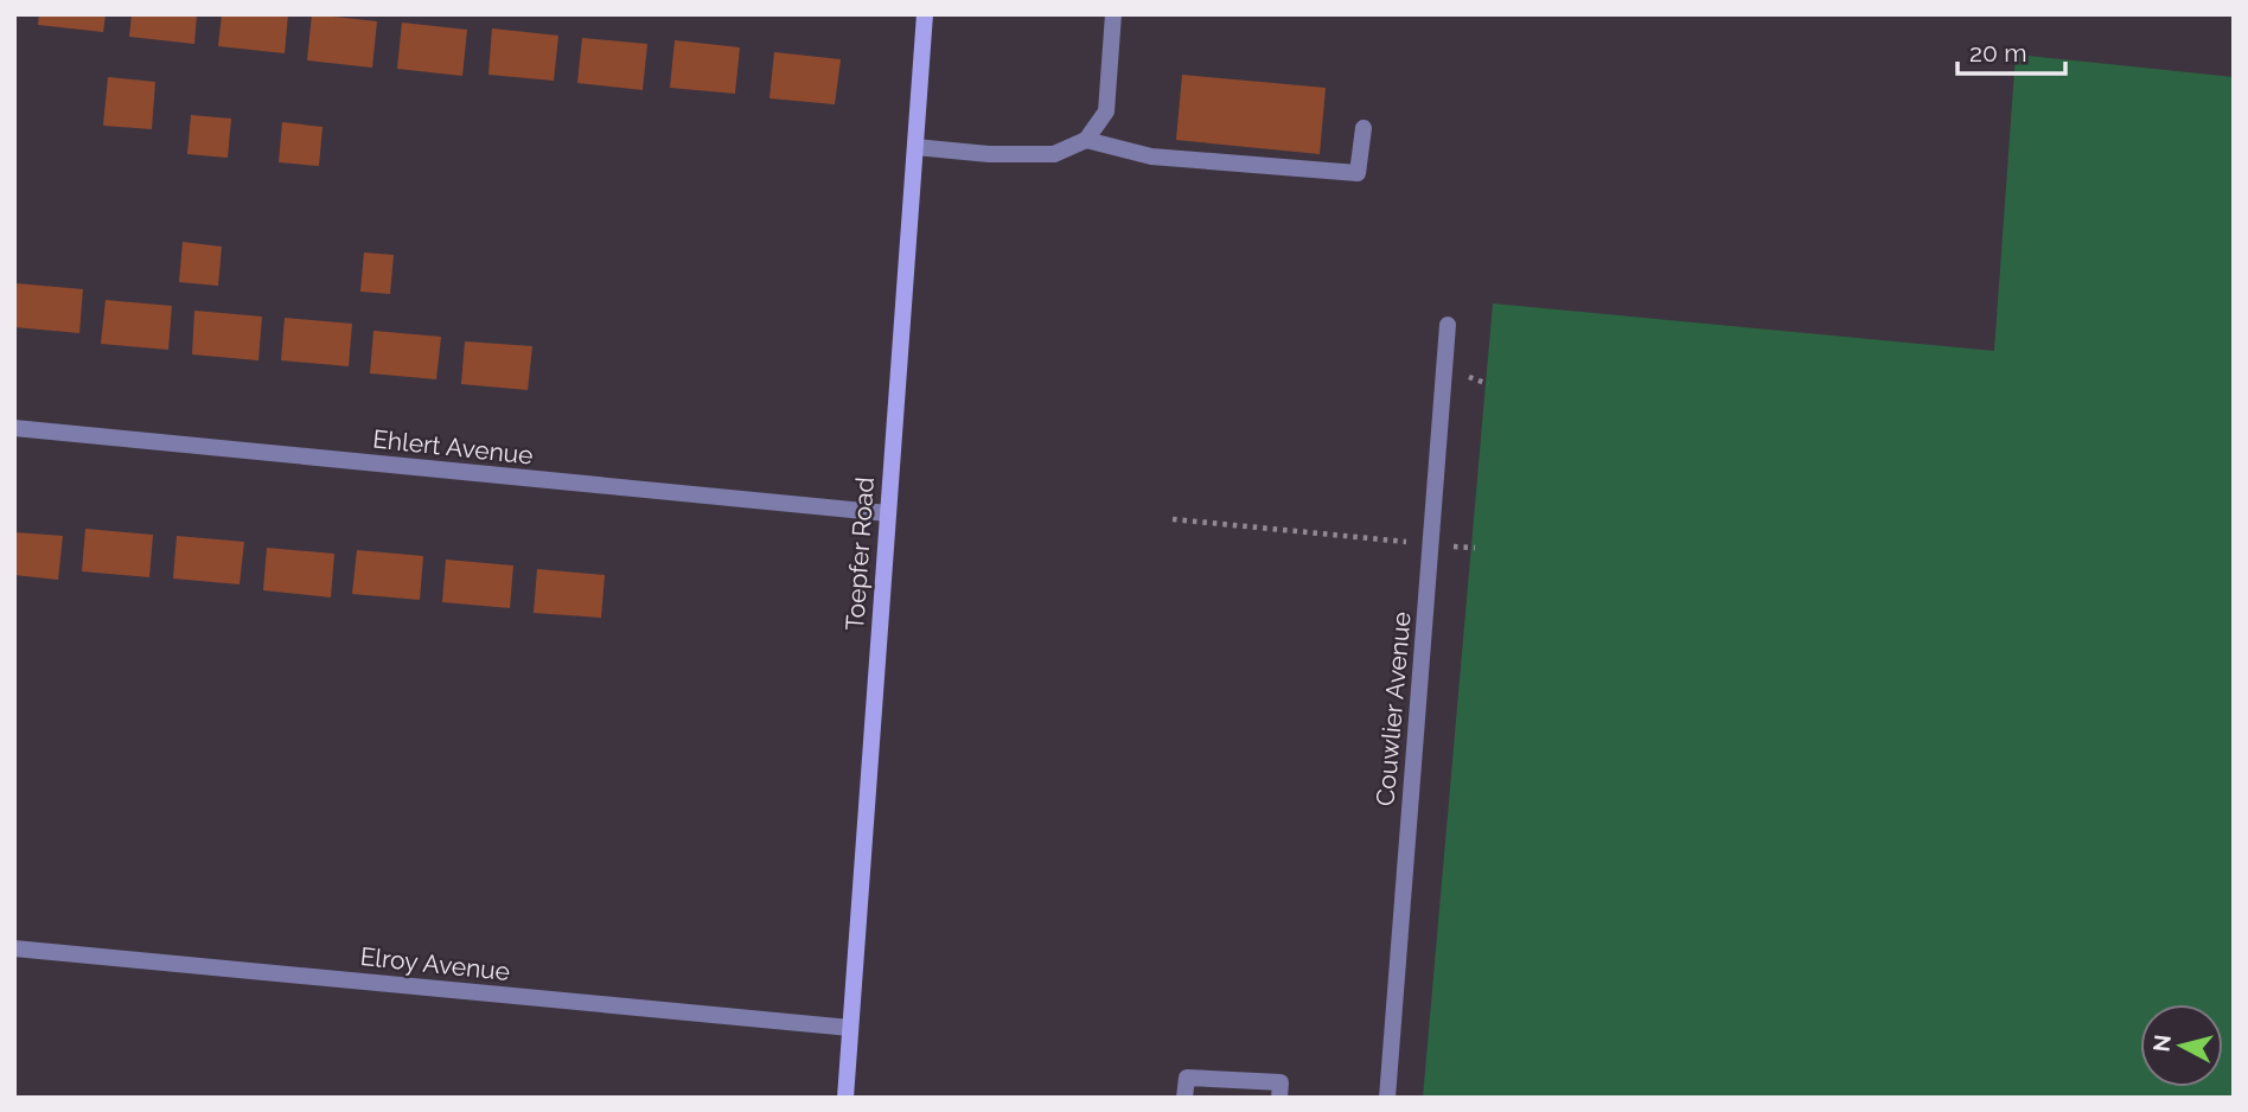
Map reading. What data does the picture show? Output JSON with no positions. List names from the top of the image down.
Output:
{
  "streets": {
    "street": [
      "Ehlert Avenue",
      "Toepfer Road",
      "Couwlier Avenue",
      "Elroy Avenue"
    ]
  },
  "crossings": [
    ["Ehlert Avenue", "Toepfer Road"],
    ["Toepfer Road", "Elroy Avenue"]
  ],
  "scale_bar": "20 m",
  "north": "left"
}
